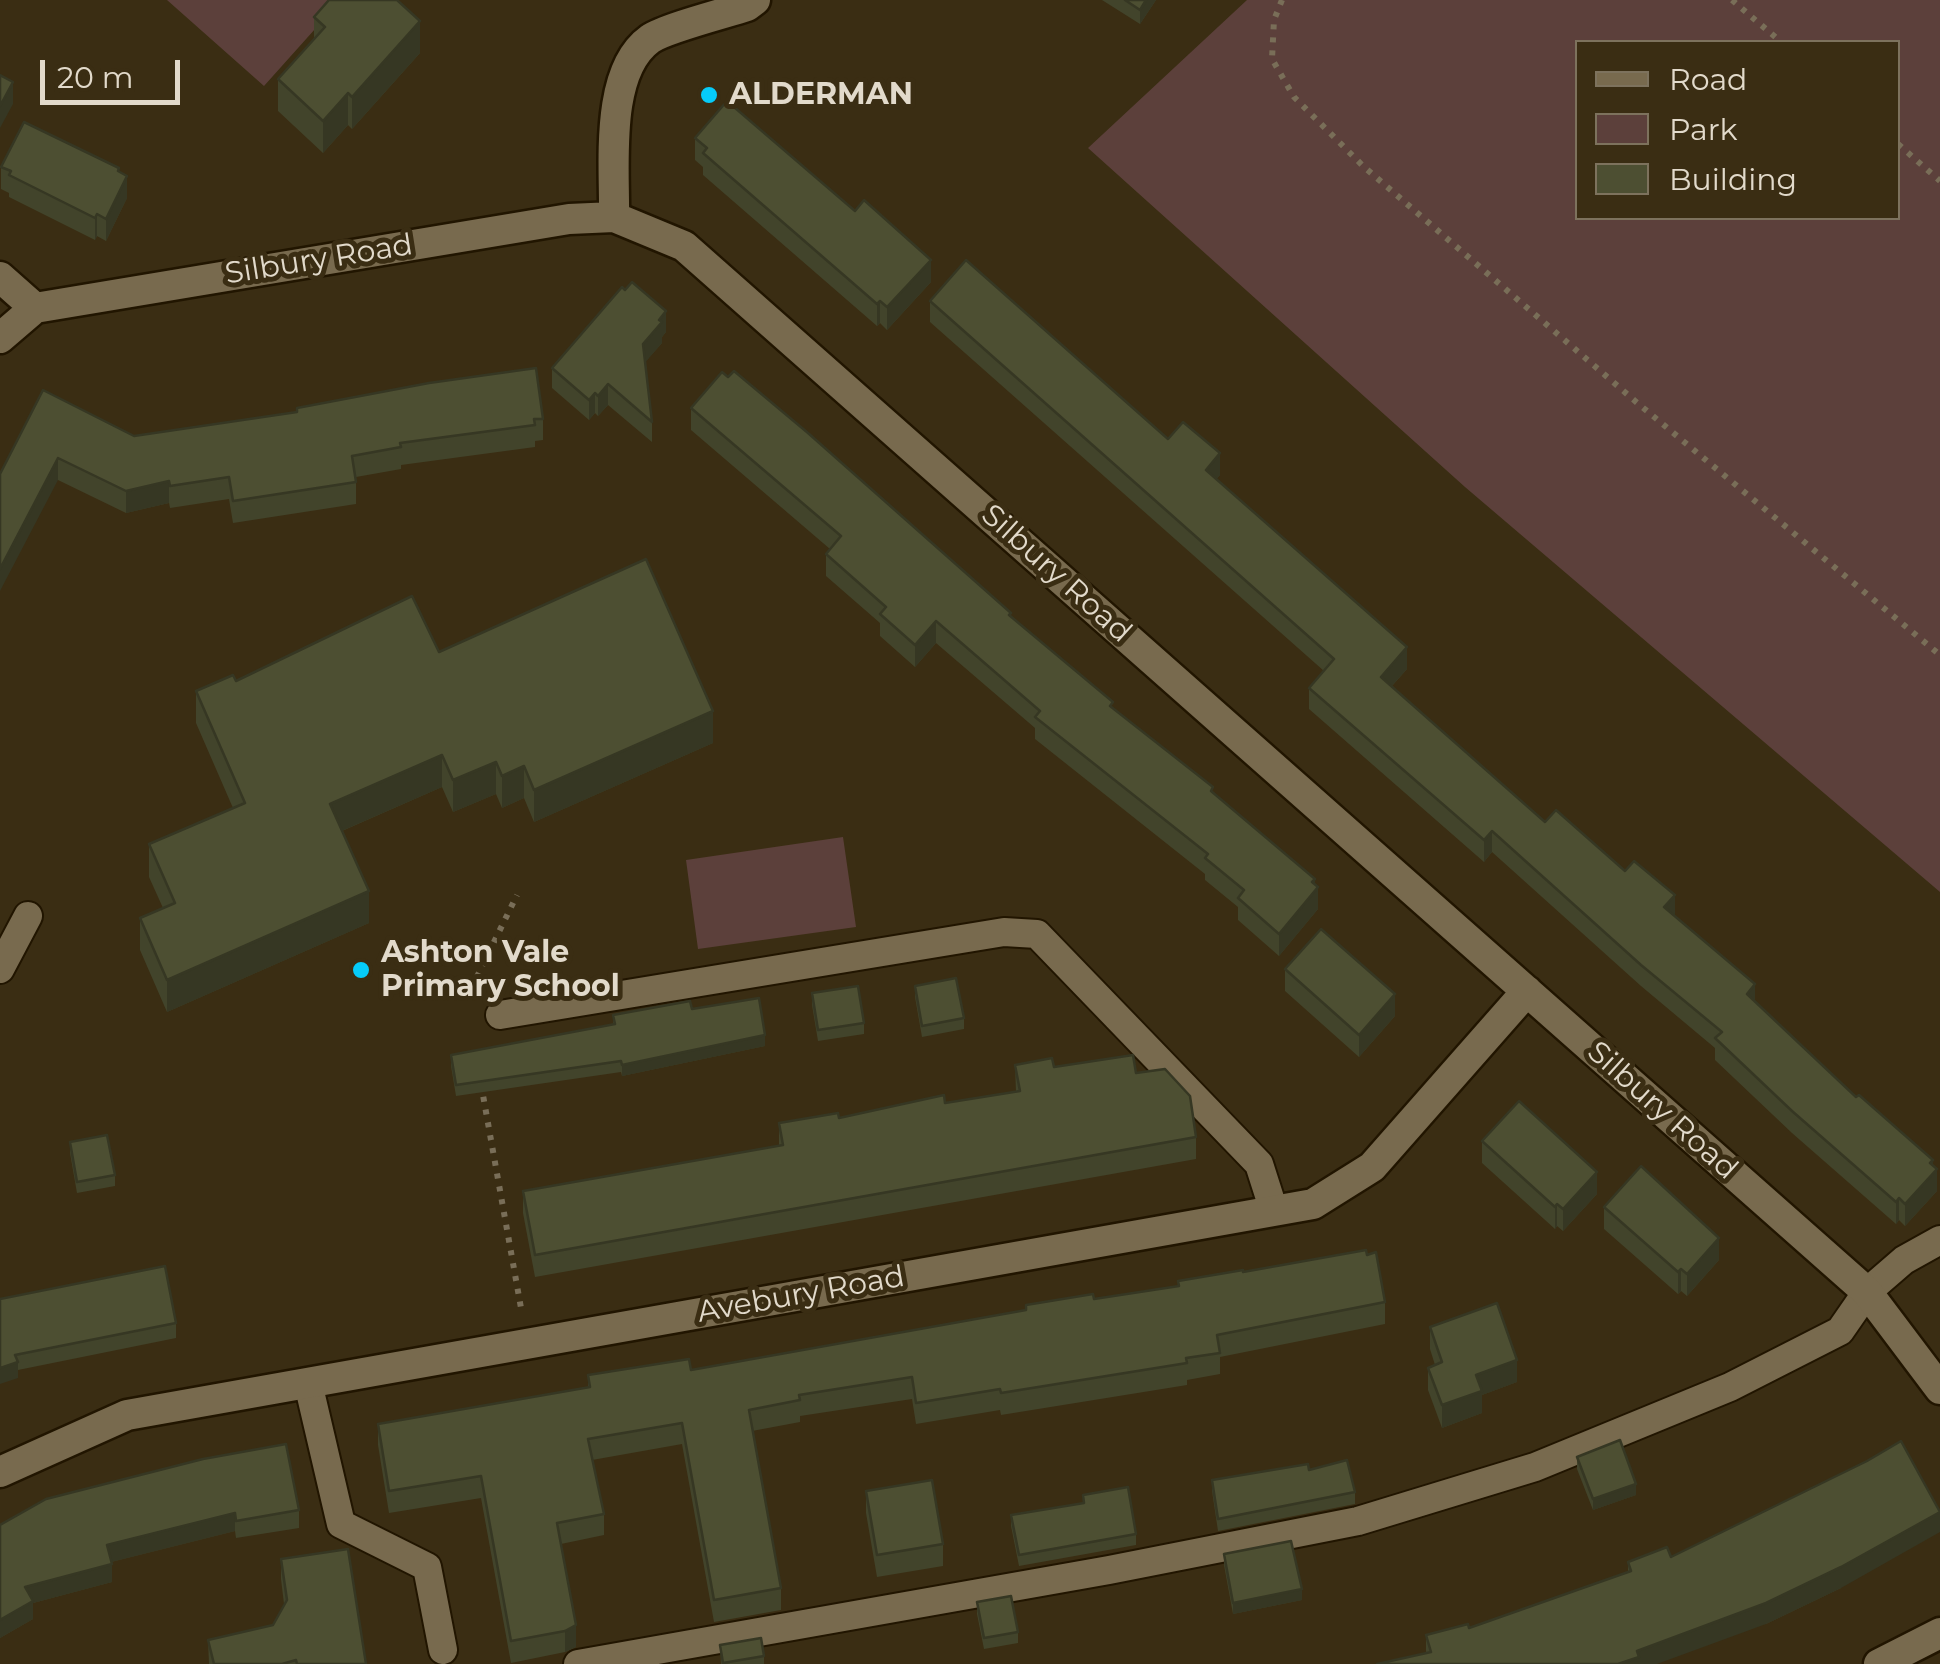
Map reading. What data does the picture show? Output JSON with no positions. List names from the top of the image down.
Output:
{
  "streets": {
    "street": ["Silbury Road", "Avebury Road"]
  },
  "crossings": [
    ["Silbury Road", "Avebury Road"]
  ],
  "places": ["ALDERMAN", "Ashton Vale Primary School"],
  "legend": ["Road", "Park", "Building"],
  "scale_bar": "20 m"
}
